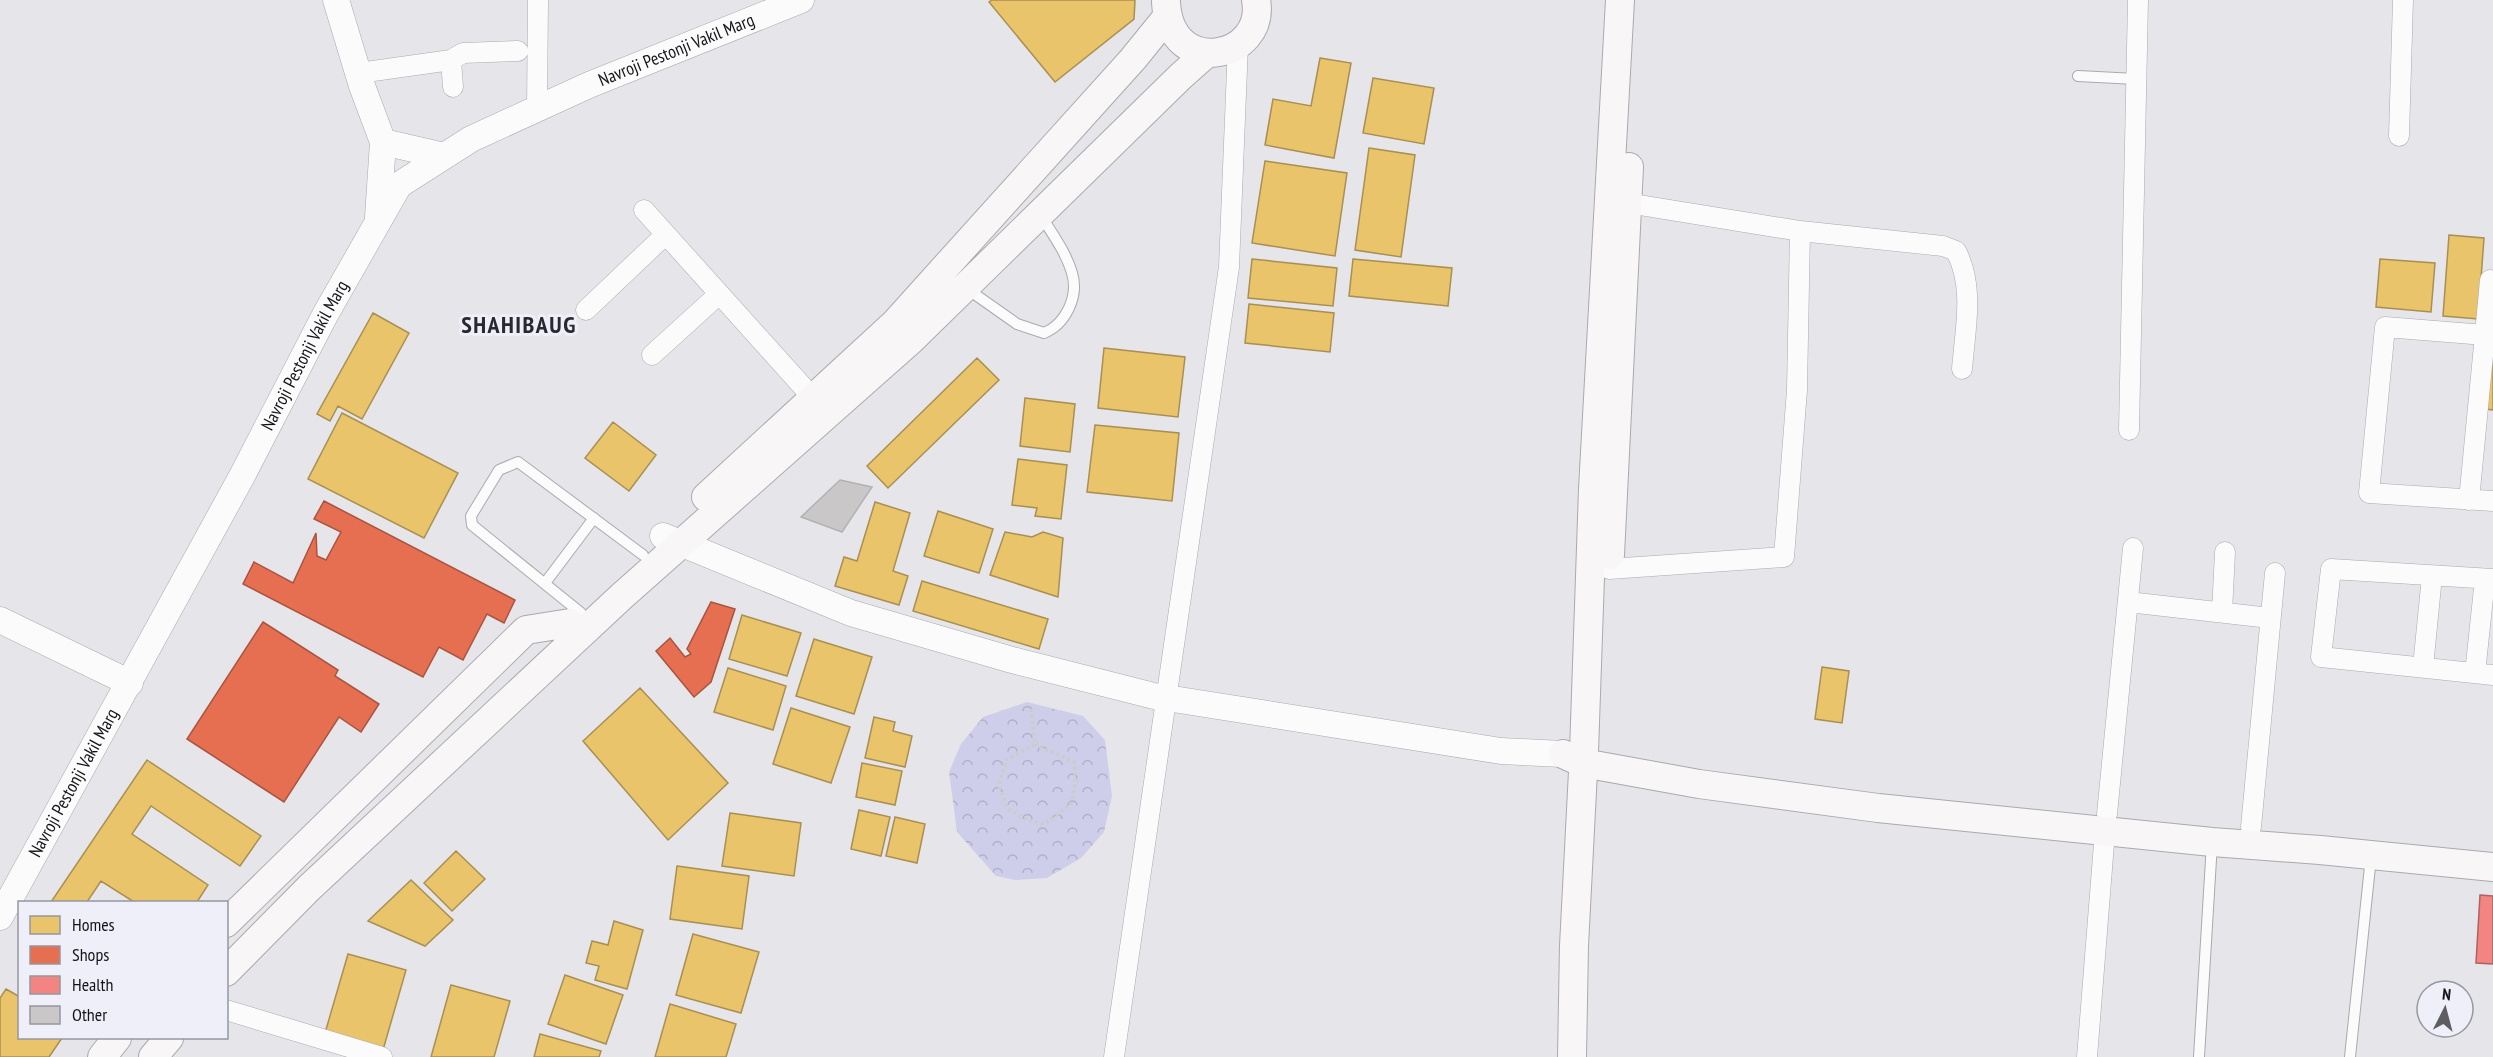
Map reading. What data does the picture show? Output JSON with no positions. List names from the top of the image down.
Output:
{
  "streets": {
    "street": ["Navroji Pestonji Vakil Marg"]
  },
  "districts": ["SHAHIBAUG"],
  "legend": [
    "Homes",
    "Shops",
    "Health",
    "Other"
  ],
  "north": "top"
}
